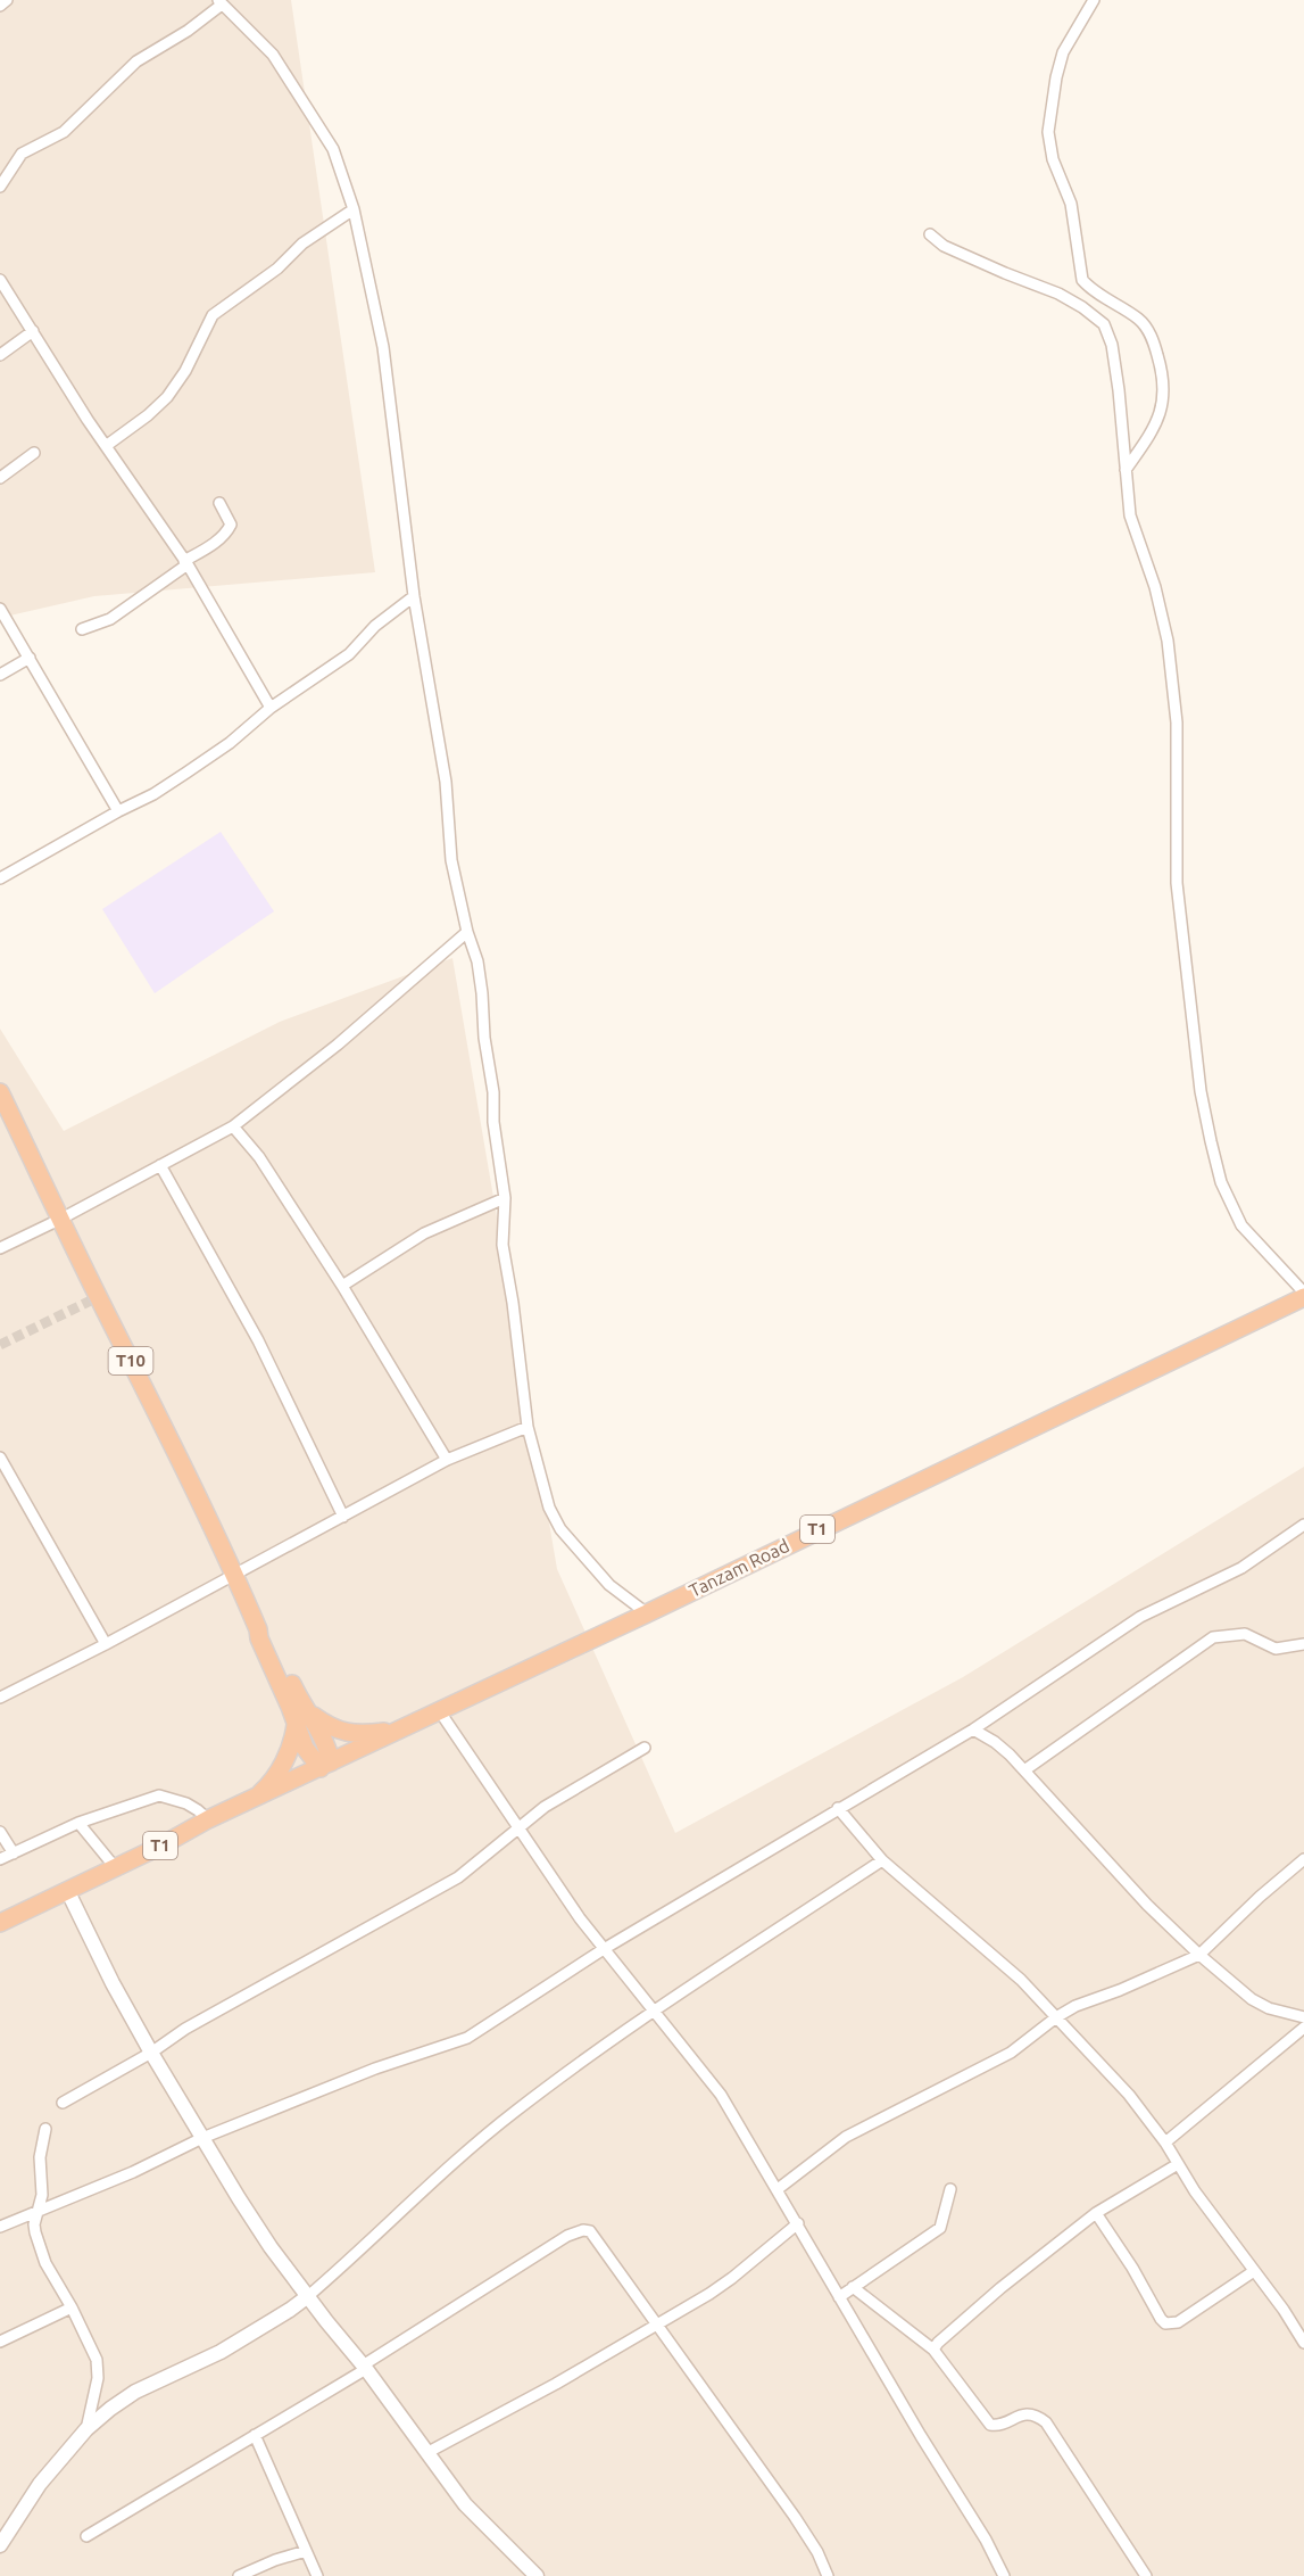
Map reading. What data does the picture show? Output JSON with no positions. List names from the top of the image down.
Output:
{
  "streets": {
    "highway": ["T10", "T1", "Tanzam Road"]
  },
  "crossings": [
    ["T10", "T1"],
    ["T10", "Tanzam Road"],
    ["T1", "Tanzam Road"]
  ]
}
